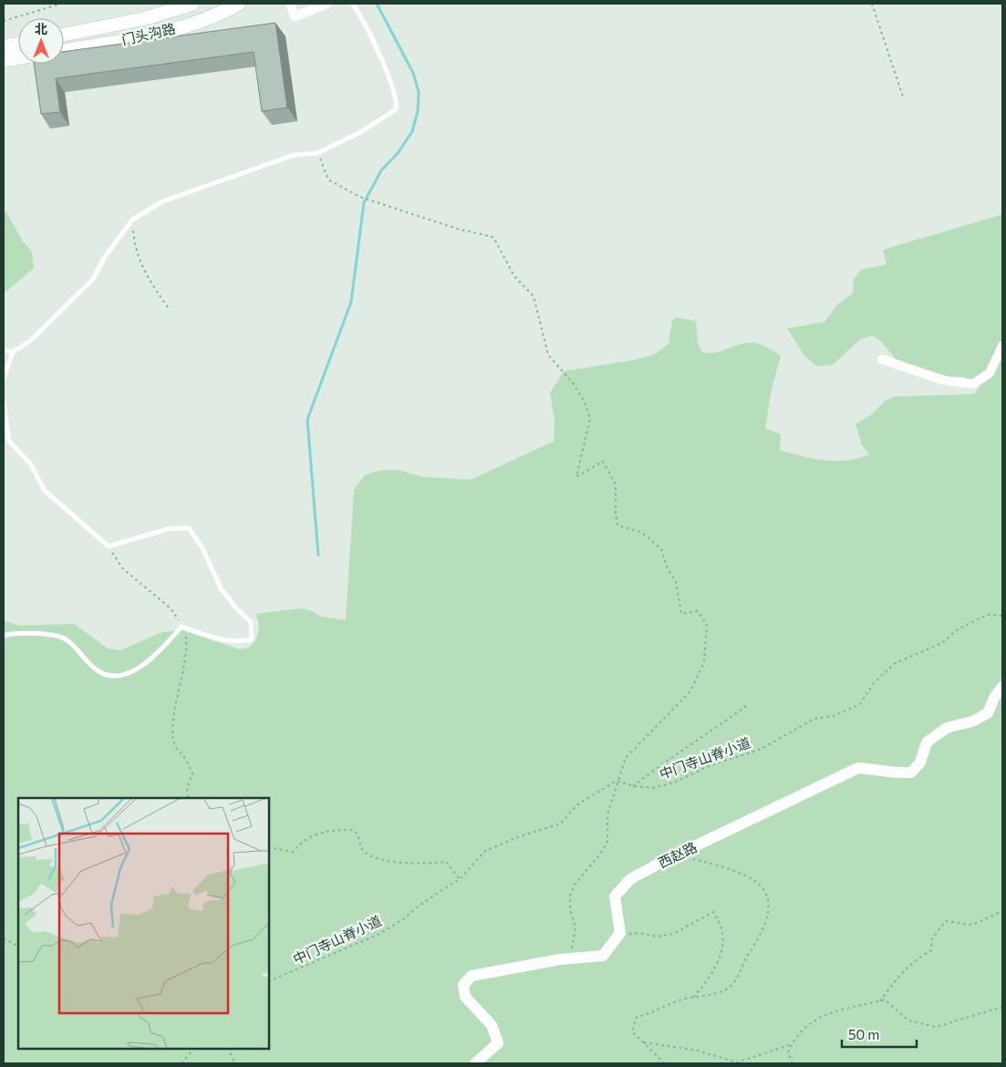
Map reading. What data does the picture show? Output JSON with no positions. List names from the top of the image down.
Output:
{
  "streets": {
    "main road": ["门头沟路"],
    "street": ["西赵路"],
    "path": ["中门寺山脊小道"]
  },
  "scale_bar": "50 m",
  "north": "top"
}
